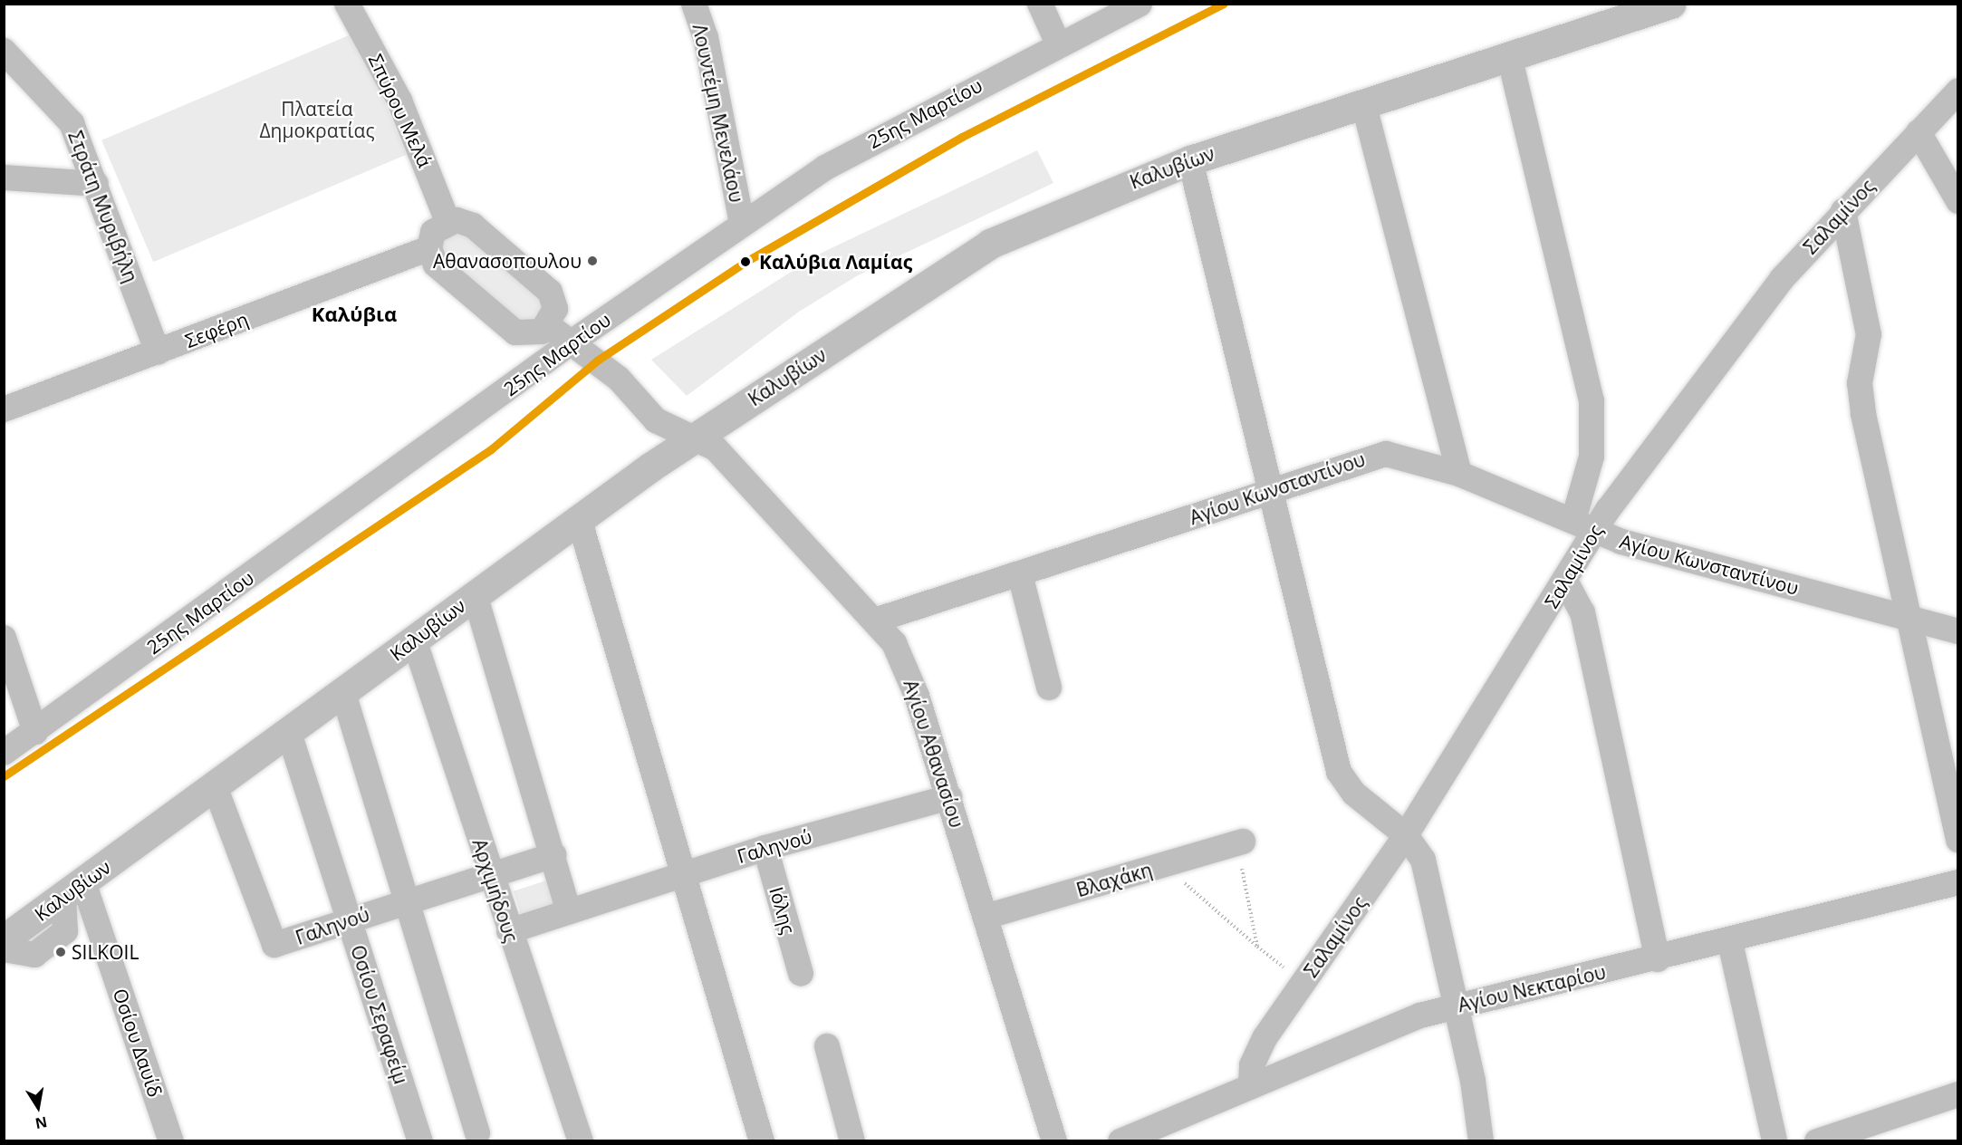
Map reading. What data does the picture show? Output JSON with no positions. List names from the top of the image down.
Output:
{
  "streets": {
    "main road": ["Καλυβίων"],
    "street": [
      "Σπύρου Μελά",
      "Λουντέμη Μενελάου",
      "25ης Μαρτίου",
      "Στράτη Μυριβήλη",
      "Σαλαμίνος",
      "Σεφέρη",
      "Αγίου Κωνσταντίνου",
      "Αγίου Αθανασίου",
      "Γαληνού",
      "Βλαχάκη",
      "Αρχιμήδους",
      "Ιόλης",
      "Αγίου Νεκταρίου",
      "Οσίου Σεραφείμ",
      "Οσίου Δαυίδ"
    ]
  },
  "crossings": [
    ["Λουντέμη Μενελάου", "25ης Μαρτίου"],
    ["25ης Μαρτίου", "Αγίου Αθανασίου"],
    ["Καλυβίων", "Αγίου Αθανασίου"],
    ["Καλυβίων", "Γαληνού"],
    ["Καλυβίων", "Αρχιμήδους"],
    ["Καλυβίων", "Οσίου Σεραφείμ"],
    ["Καλυβίων", "Οσίου Δαυίδ"],
    ["Στράτη Μυριβήλη", "Σεφέρη"],
    ["Σαλαμίνος", "Αγίου Κωνσταντίνου"],
    ["Σαλαμίνος", "Αγίου Νεκταρίου"],
    ["Αγίου Κωνσταντίνου", "Αγίου Αθανασίου"],
    ["Αγίου Αθανασίου", "Γαληνού"],
    ["Αγίου Αθανασίου", "Βλαχάκη"],
    ["Γαληνού", "Αρχιμήδους"],
    ["Γαληνού", "Ιόλης"],
    ["Γαληνού", "Οσίου Σεραφείμ"]
  ],
  "districts": ["Καλύβια"],
  "parks": ["Πλατεία Δημοκρατίας"],
  "places": ["Αθανασοπουλου", "Καλύβια Λαμίας", "SILKOIL"],
  "north": "bottom"
}
